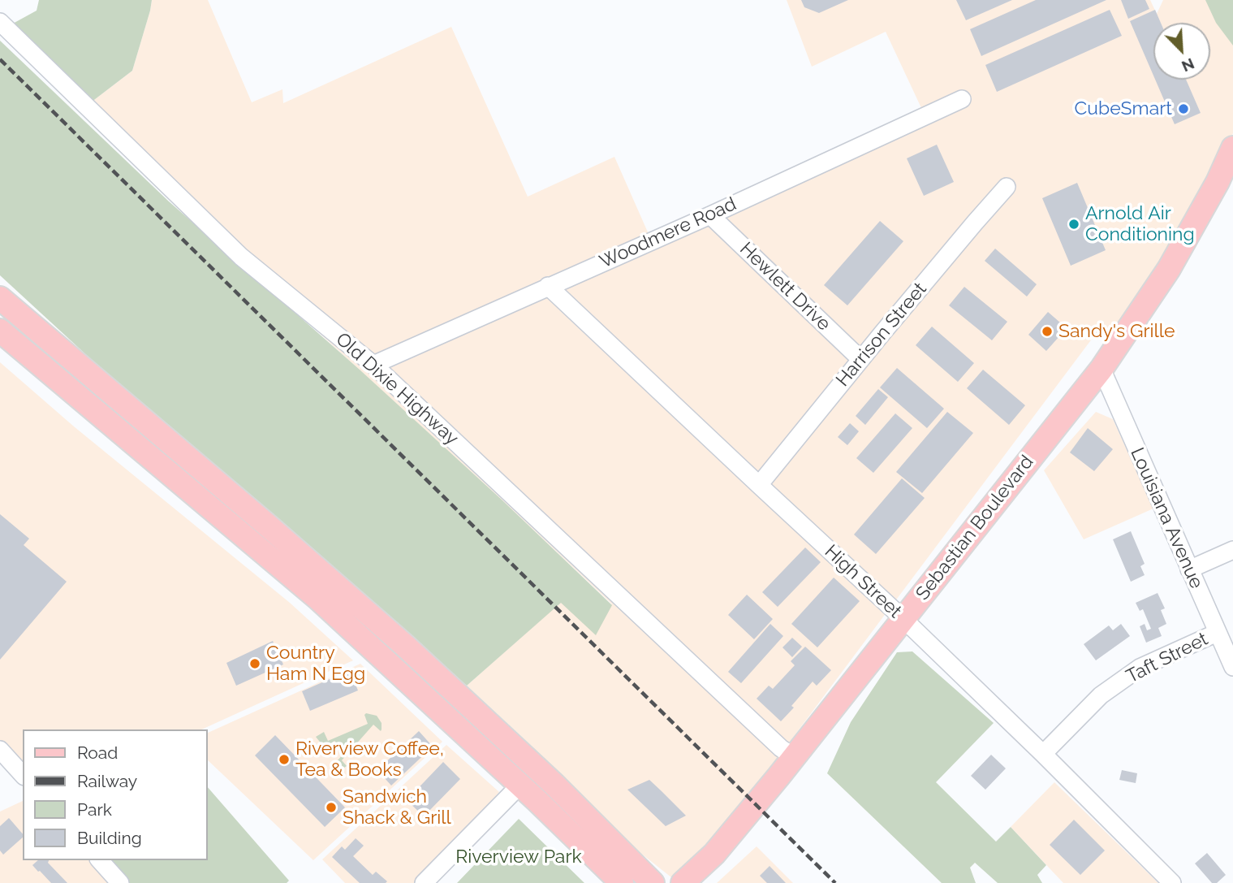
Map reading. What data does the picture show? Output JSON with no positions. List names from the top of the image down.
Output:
{
  "streets": {
    "main road": ["Sebastian Boulevard"],
    "street": [
      "Woodmere Road",
      "Hewlett Drive",
      "Harrison Street",
      "Old Dixie Highway",
      "Louisiana Avenue",
      "High Street",
      "Taft Street"
    ]
  },
  "crossings": [
    ["Woodmere Road", "Hewlett Drive"],
    ["Woodmere Road", "Old Dixie Highway"],
    ["Woodmere Road", "High Street"],
    ["Hewlett Drive", "Harrison Street"],
    ["Harrison Street", "High Street"],
    ["Old Dixie Highway", "Sebastian Boulevard"],
    ["Louisiana Avenue", "Sebastian Boulevard"],
    ["Louisiana Avenue", "Taft Street"],
    ["Sebastian Boulevard", "High Street"],
    ["High Street", "Taft Street"]
  ],
  "parks": ["Riverview Park"],
  "places": [
    "CubeSmart",
    "Arnold Air Conditioning",
    "Sandy's Grille",
    "Country Ham N Egg",
    "Riverview Coffee, Tea & Books",
    "Sandwich Shack & Grill"
  ],
  "legend": [
    "Road",
    "Railway",
    "Park",
    "Building"
  ],
  "north": "bottom right"
}
